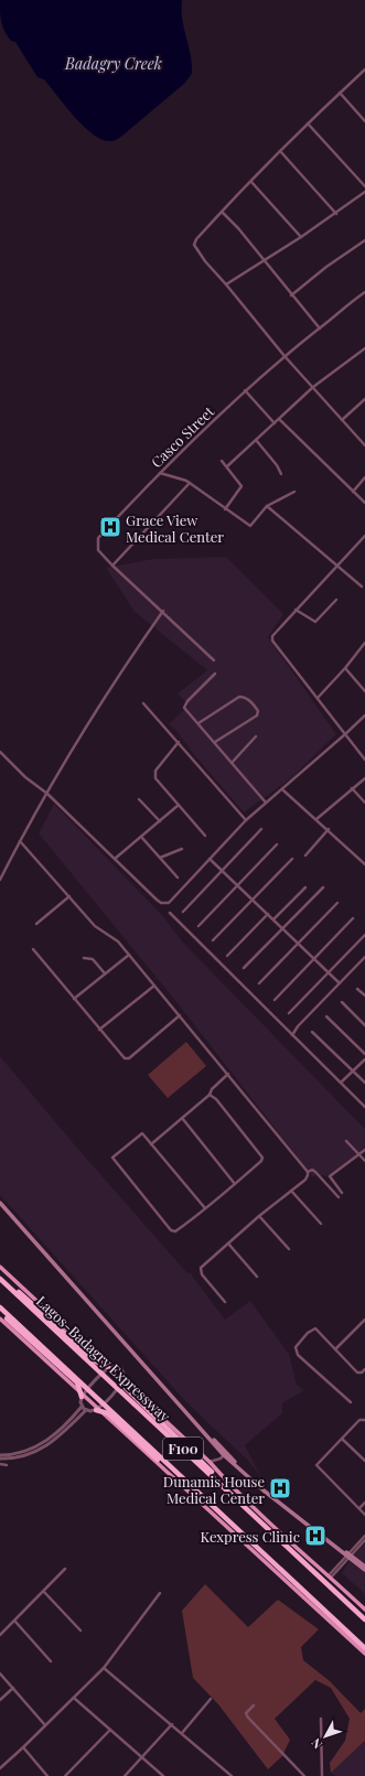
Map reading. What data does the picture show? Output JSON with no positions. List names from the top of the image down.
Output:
{
  "streets": {
    "highway": ["Lagos-Badagry Expressway", "F100"],
    "street": ["Casco Street"]
  },
  "water": ["Badagry Creek"],
  "places": {
    "hospital": ["Grace View Medical Center", "Dunamis House Medical Center", "Kexpress Clinic"]
  },
  "north": "bottom left"
}
